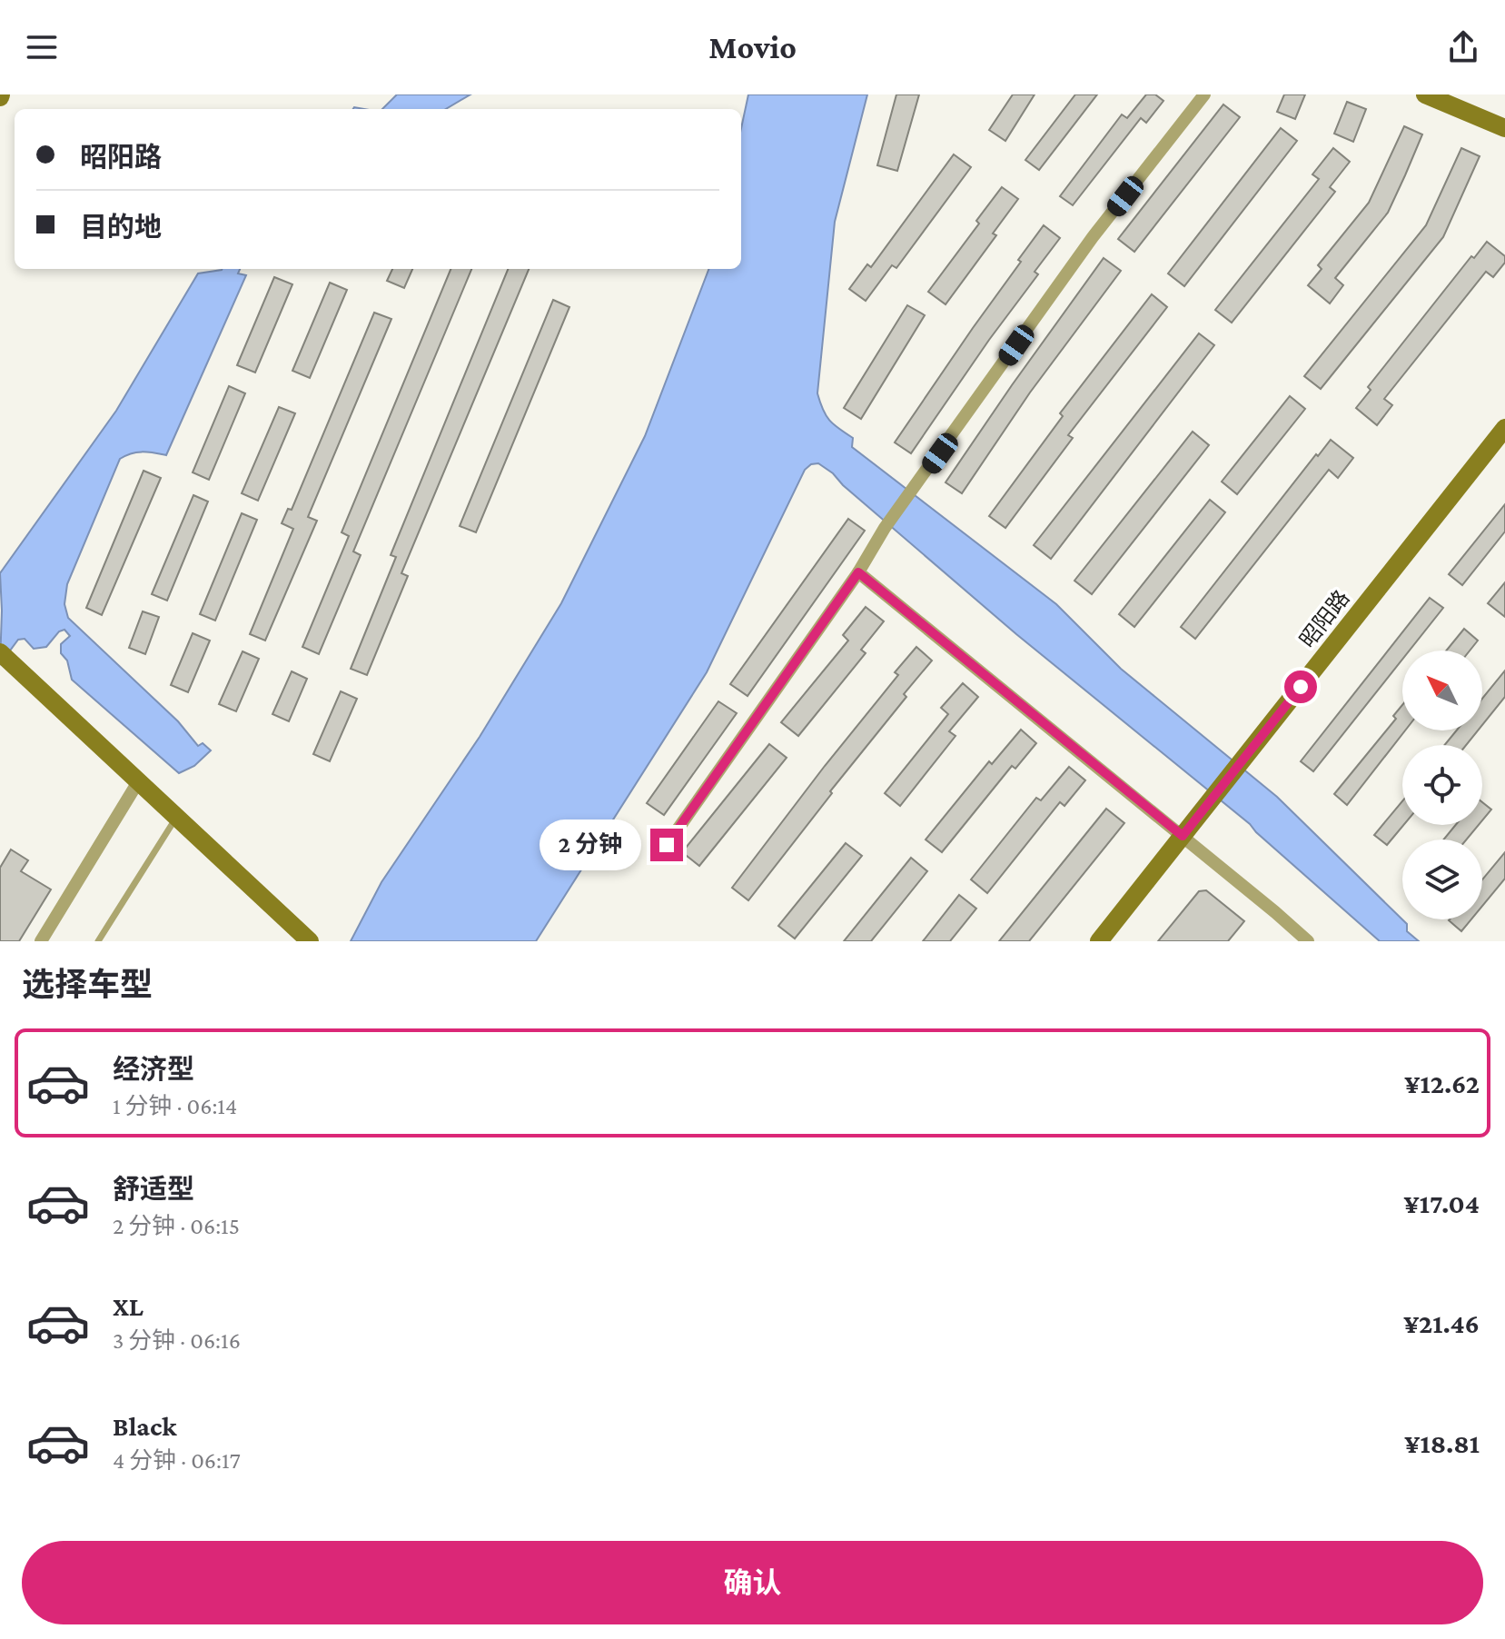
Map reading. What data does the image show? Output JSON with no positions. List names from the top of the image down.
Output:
{
  "streets": {
    "main road": ["昭阳路"]
  },
  "north": "top left",
  "page": {
    "header": "Movio",
    "banner": ["昭阳路", "目的地"],
    "bubble": "2 分钟",
    "heading": "选择车型",
    "list": [
      {
        "name": "经济型",
        "note": "1 分钟 · 06:14",
        "value": "¥12.62"
      },
      {
        "name": "舒适型",
        "note": "2 分钟 · 06:15",
        "value": "¥17.04"
      },
      {
        "name": "XL",
        "note": "3 分钟 · 06:16",
        "value": "¥21.46"
      },
      {
        "name": "Black",
        "note": "4 分钟 · 06:17",
        "value": "¥18.81"
      }
    ],
    "buttons": "确认"
  }
}
